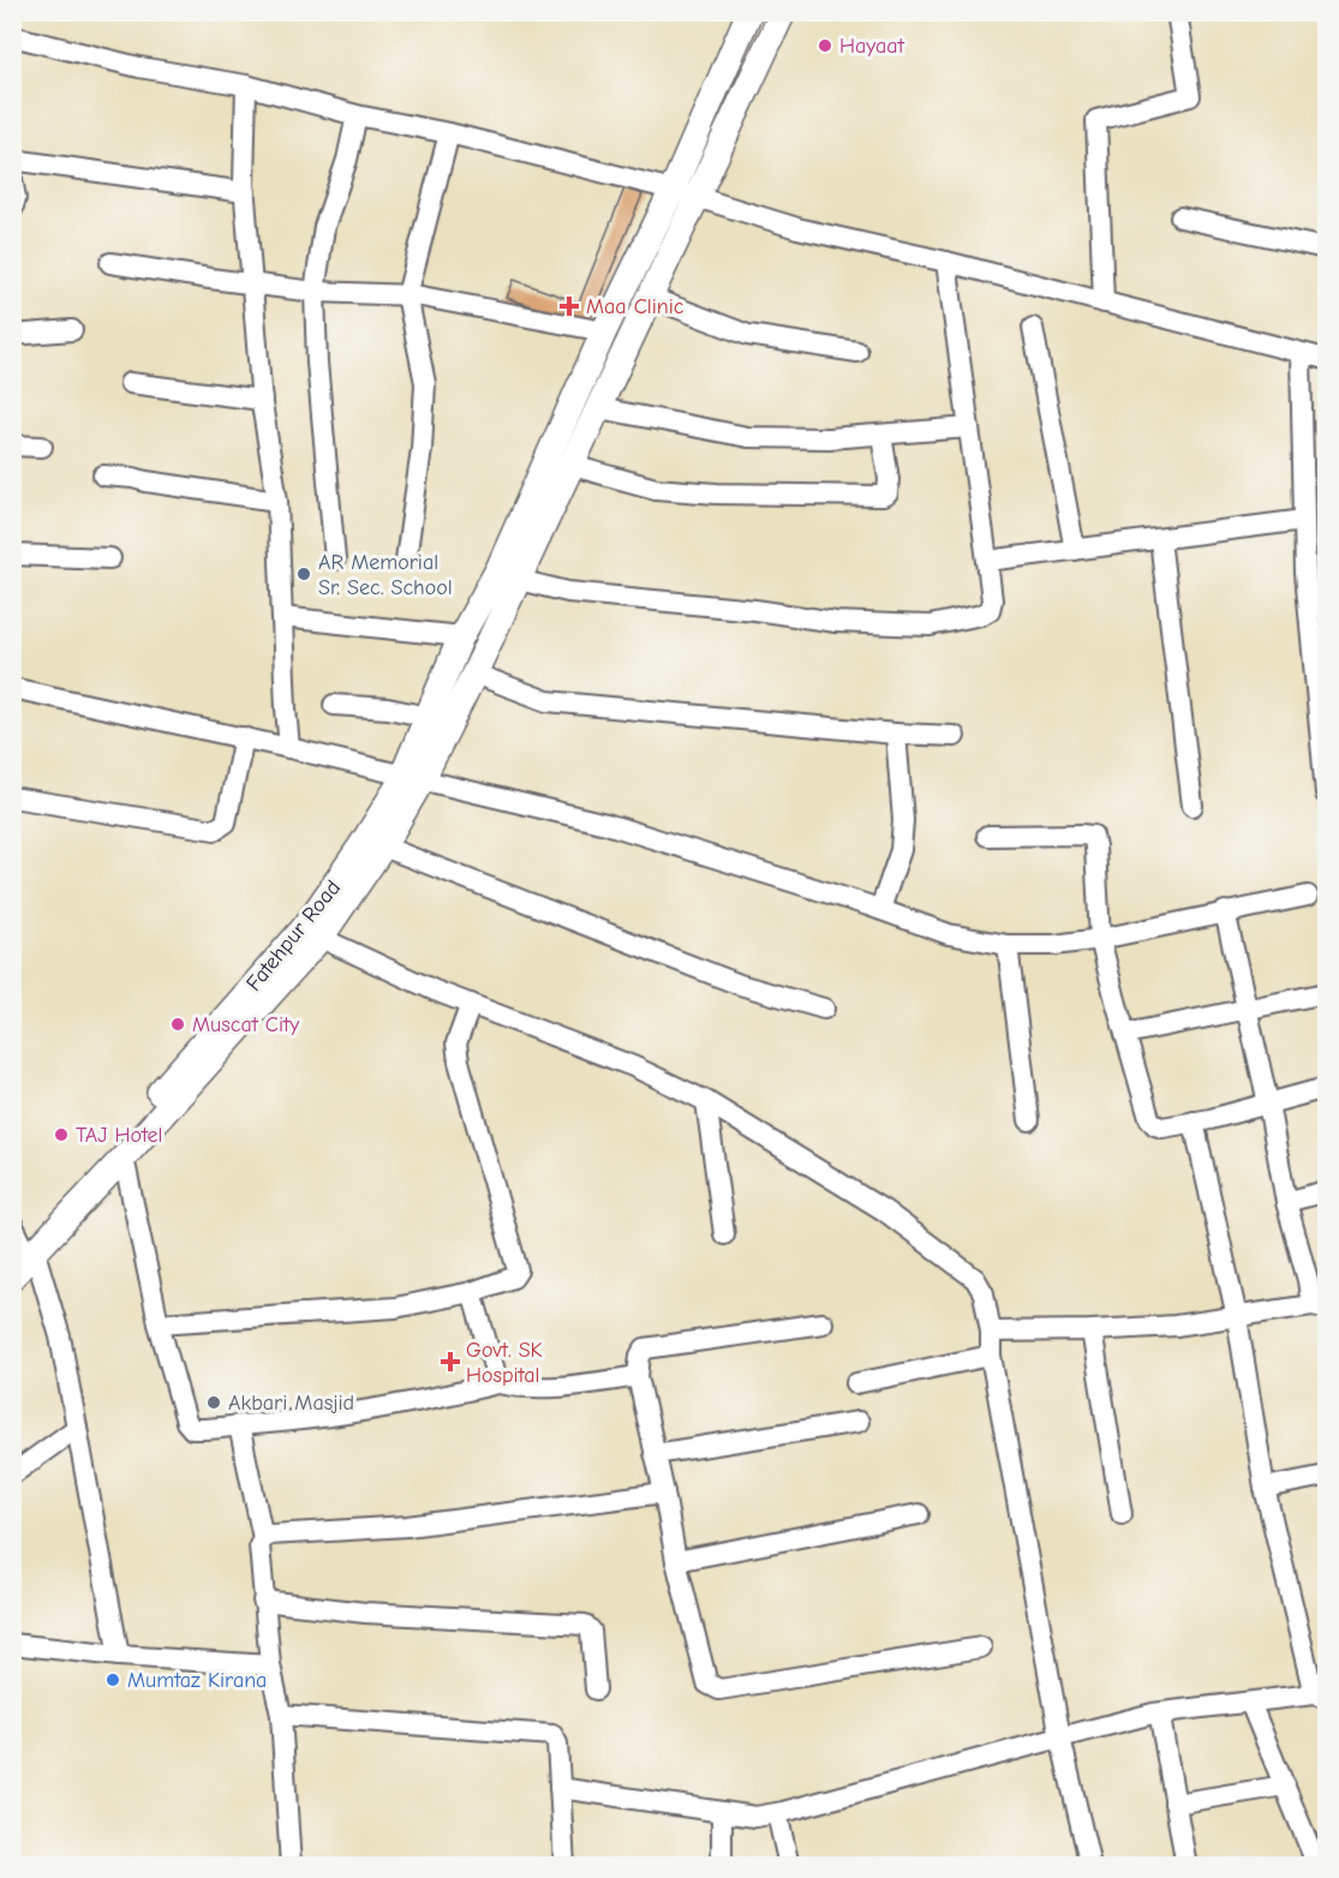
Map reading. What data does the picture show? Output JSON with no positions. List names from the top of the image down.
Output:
{
  "streets": {
    "street": ["Fatehpur Road"]
  },
  "places": {
    "other": [
      "Hayaat",
      "AR Memorial Sr. Sec. School",
      "Muscat City",
      "TAJ Hotel",
      "Akbari Masjid",
      "Mumtaz Kirana"
    ],
    "health": ["Maa Clinic", "Govt. SK Hospital"]
  }
}
